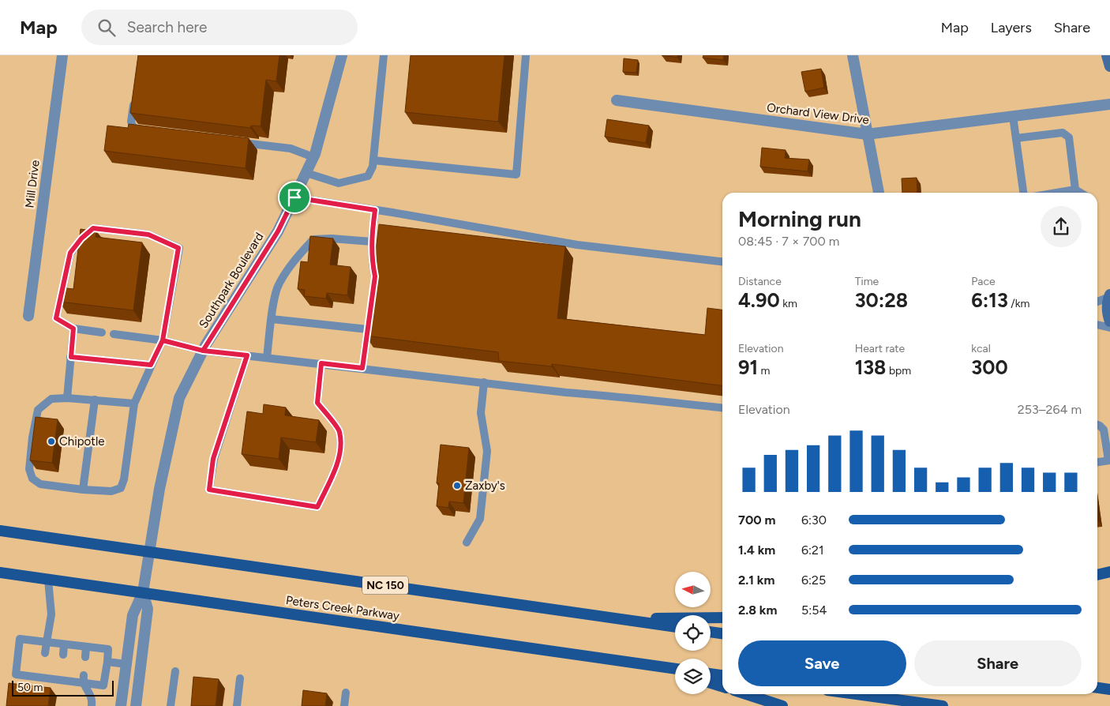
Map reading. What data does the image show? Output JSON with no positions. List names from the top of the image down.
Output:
{
  "streets": {
    "main road": ["NC 150", "Peters Creek Parkway"],
    "street": ["Orchard View Drive", "Mill Drive", "Southpark Boulevard"]
  },
  "crossings": [
    ["Southpark Boulevard", "NC 150"],
    ["Southpark Boulevard", "Peters Creek Parkway"]
  ],
  "places": ["Chipotle", "Zaxby's"],
  "scale_bar": "50 m",
  "north": "left",
  "page": {
    "header": "Map",
    "search": "Search here",
    "nav": ["Map", "Layers", "Share"],
    "heading": ["Morning run", "08:45 · 7 × 700 m"],
    "stats": [
      ["Distance", "4.90 km"],
      ["Time", "30:28"],
      ["Pace", "6:13 /km"],
      ["Elevation", "91 m"],
      ["Heart rate", "138 bpm"],
      ["kcal", "300"]
    ],
    "chart": ["Elevation", "253–264 m"],
    "list": [
      {
        "name": "700 m",
        "note": "6:30"
      },
      {
        "name": "1.4 km",
        "note": "6:21"
      },
      {
        "name": "2.1 km",
        "note": "6:25"
      },
      {
        "name": "2.8 km",
        "note": "5:54"
      }
    ],
    "buttons": ["Save", "Share"],
    "scale": "50 m"
  }
}
